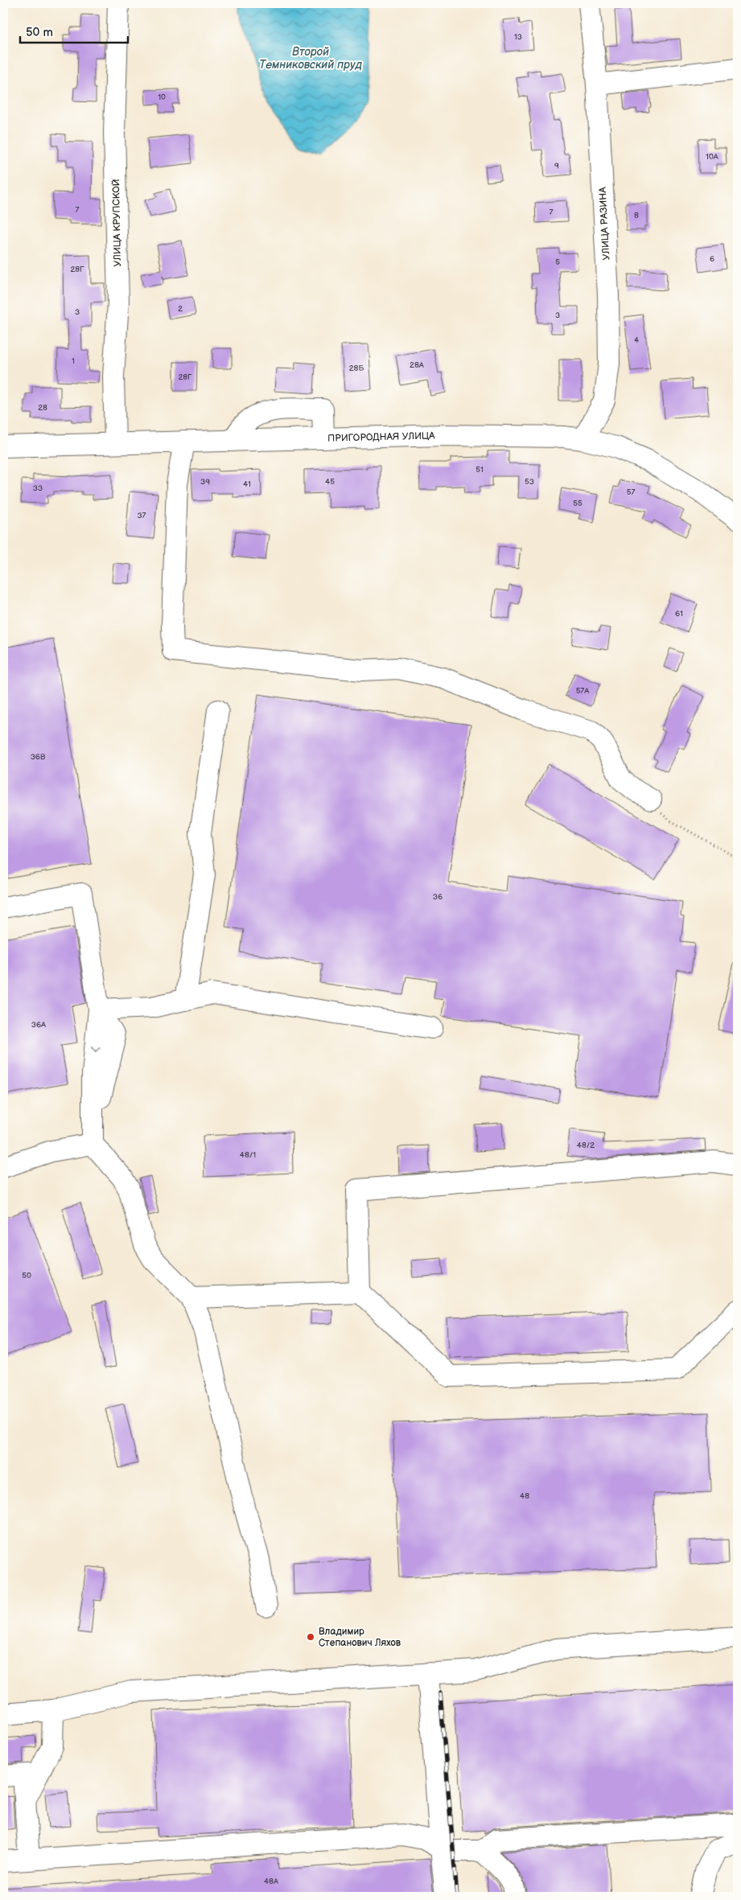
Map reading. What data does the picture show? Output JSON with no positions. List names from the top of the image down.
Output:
{
  "streets": {
    "street": ["УЛИЦА КРУПСКОЙ", "УЛИЦА РАЗИНА", "ПРИГОРОДНАЯ УЛИЦА"]
  },
  "crossings": [
    ["УЛИЦА КРУПСКОЙ", "ПРИГОРОДНАЯ УЛИЦА"],
    ["УЛИЦА РАЗИНА", "ПРИГОРОДНАЯ УЛИЦА"]
  ],
  "water": ["Второй Темниковский пруд"],
  "places": ["Владимир Степанович Ляхов"],
  "house_numbers": [
    "13",
    "10",
    "10А",
    "9",
    "7",
    "7",
    "8",
    "6",
    "5",
    "28Г",
    "2",
    "3",
    "3",
    "4",
    "1",
    "28А",
    "28Б",
    "28Г",
    "28",
    "51",
    "39",
    "45",
    "53",
    "41",
    "33",
    "57",
    "55",
    "37",
    "61",
    "57А",
    "36В",
    "36",
    "36А",
    "48/2",
    "48/1",
    "50",
    "48",
    "48А"
  ],
  "scale_bar": "50 m"
}
